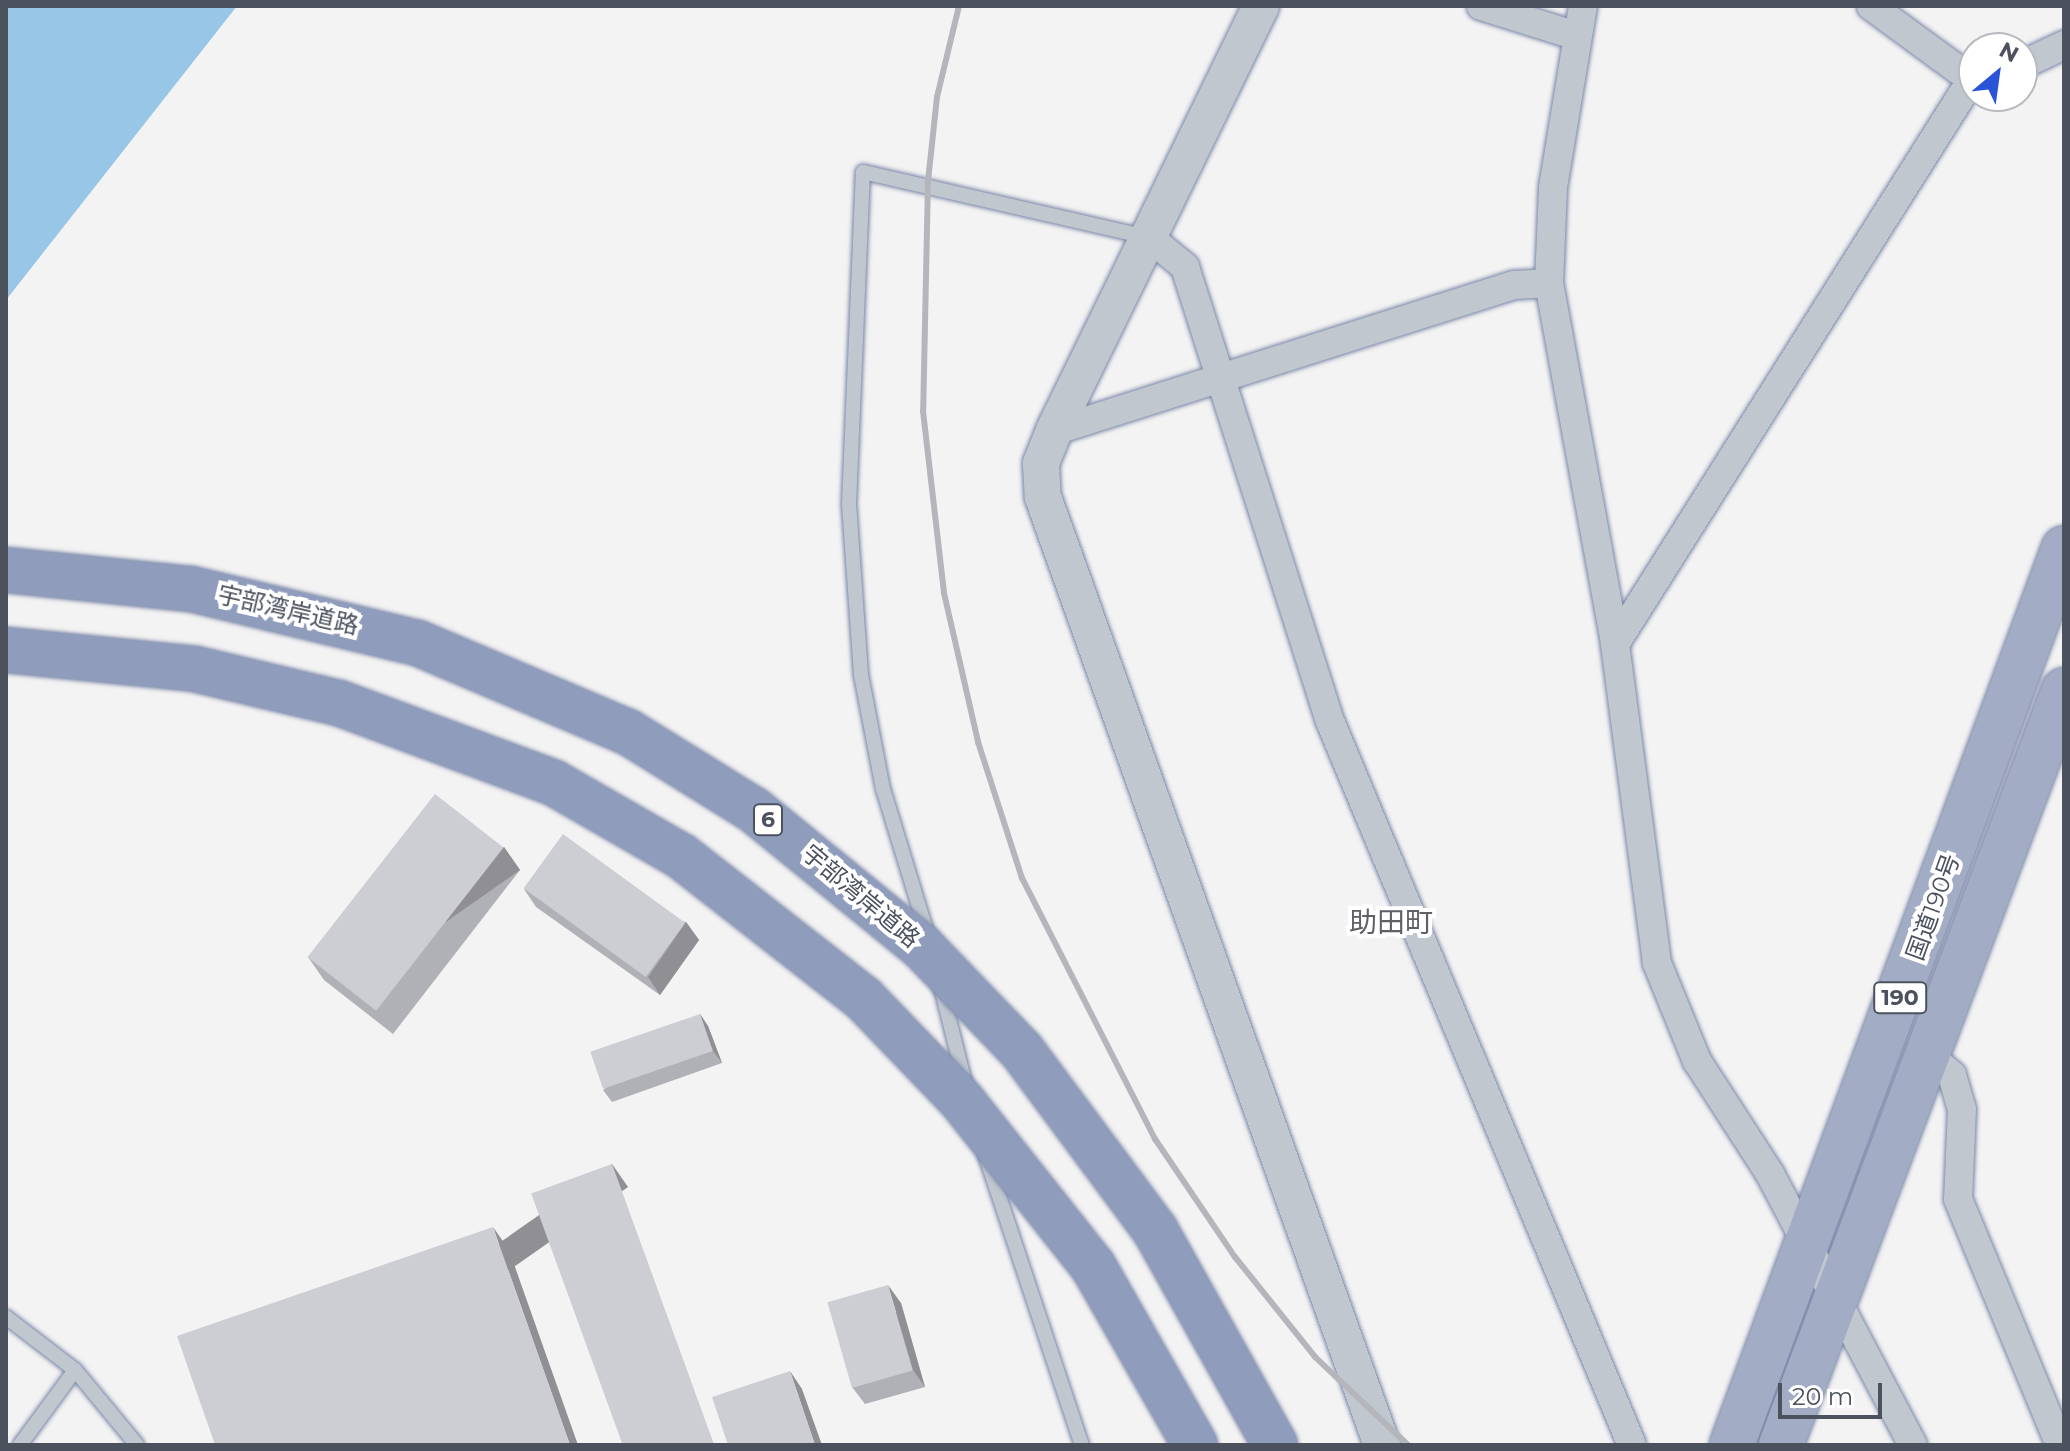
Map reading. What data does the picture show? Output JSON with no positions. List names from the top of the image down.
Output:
{
  "streets": {
    "highway": [
      "宇部湾岸道路",
      "6",
      "国道190号",
      "190"
    ]
  },
  "districts": ["助田町"],
  "scale_bar": "20 m",
  "north": "top right"
}
